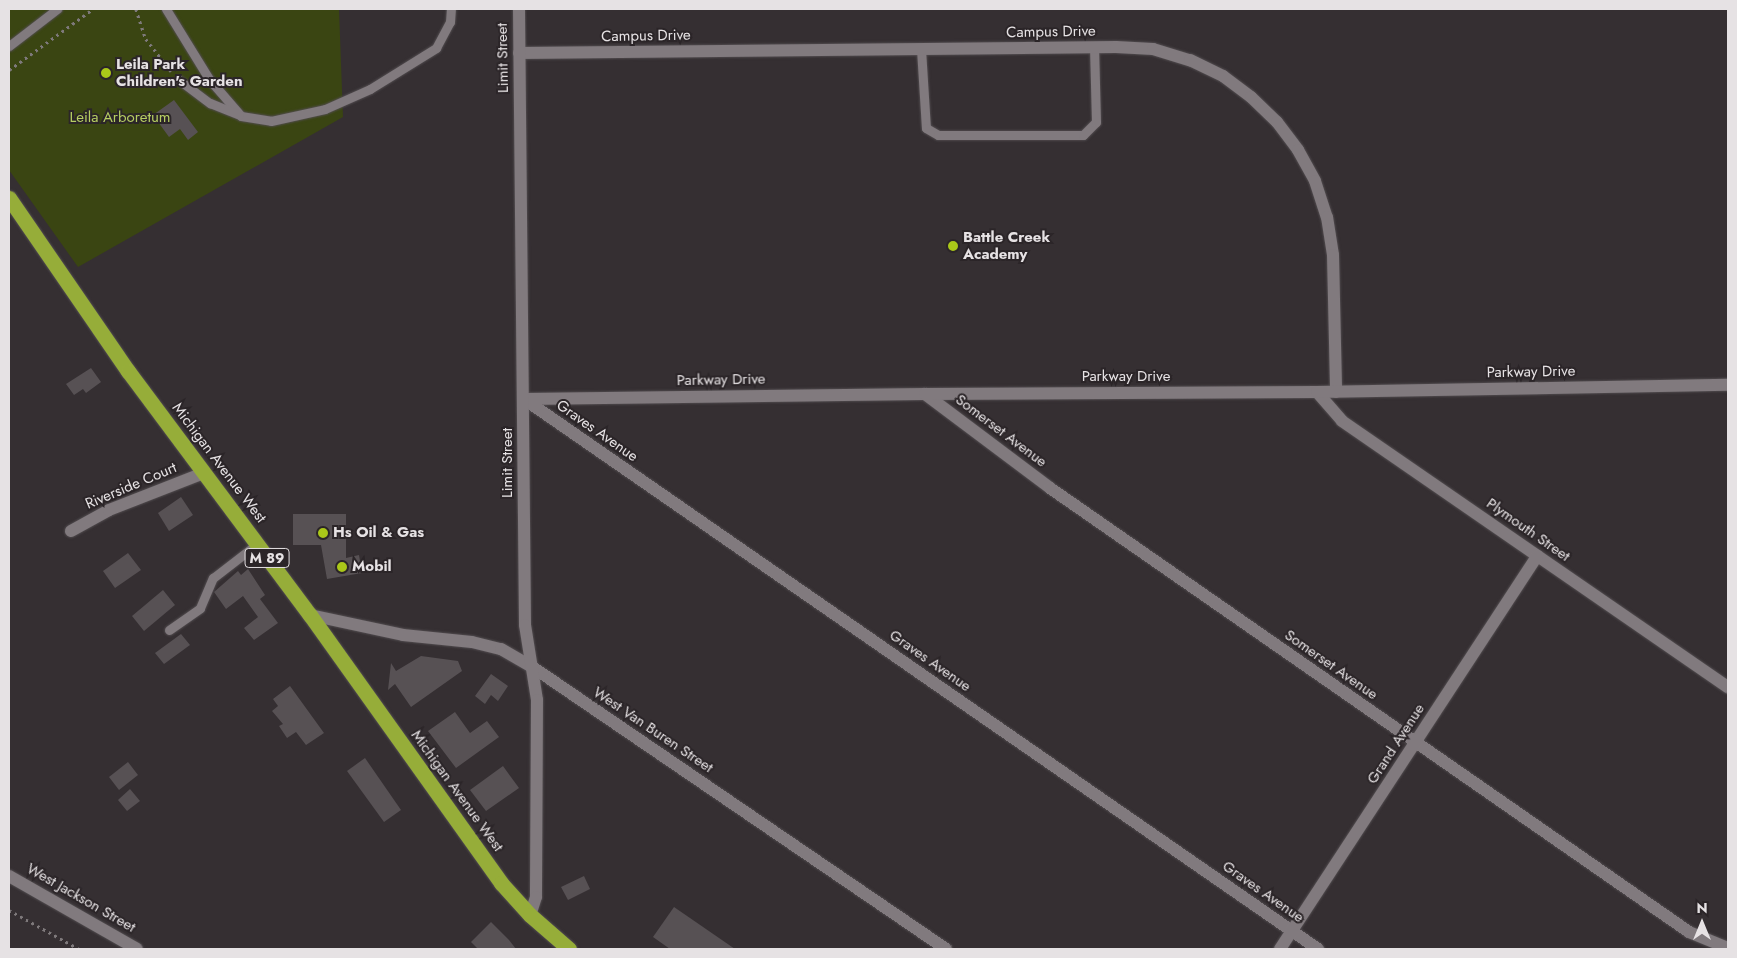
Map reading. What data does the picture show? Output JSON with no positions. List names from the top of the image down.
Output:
{
  "streets": {
    "highway": ["Michigan Avenue West", "M 89"],
    "street": [
      "Campus Drive",
      "Limit Street",
      "Parkway Drive",
      "Graves Avenue",
      "Somerset Avenue",
      "Riverside Court",
      "Plymouth Street",
      "West Van Buren Street",
      "Grand Avenue",
      "West Jackson Street"
    ]
  },
  "crossings": [
    ["Campus Drive", "Limit Street"],
    ["Campus Drive", "Parkway Drive"],
    ["Limit Street", "Parkway Drive"],
    ["Limit Street", "Graves Avenue"],
    ["Limit Street", "Michigan Avenue West"],
    ["Limit Street", "M 89"],
    ["Limit Street", "West Van Buren Street"],
    ["Parkway Drive", "Graves Avenue"],
    ["Parkway Drive", "Somerset Avenue"],
    ["Parkway Drive", "Plymouth Street"],
    ["Graves Avenue", "Grand Avenue"],
    ["Somerset Avenue", "Grand Avenue"],
    ["Michigan Avenue West", "Riverside Court"],
    ["Michigan Avenue West", "M 89"],
    ["Michigan Avenue West", "West Van Buren Street"],
    ["Plymouth Street", "Grand Avenue"]
  ],
  "parks": ["Leila Arboretum"],
  "places": [
    "Leila Park Children's Garden",
    "Battle Creek Academy",
    "Hs Oil & Gas",
    "Mobil"
  ],
  "north": "top"
}
